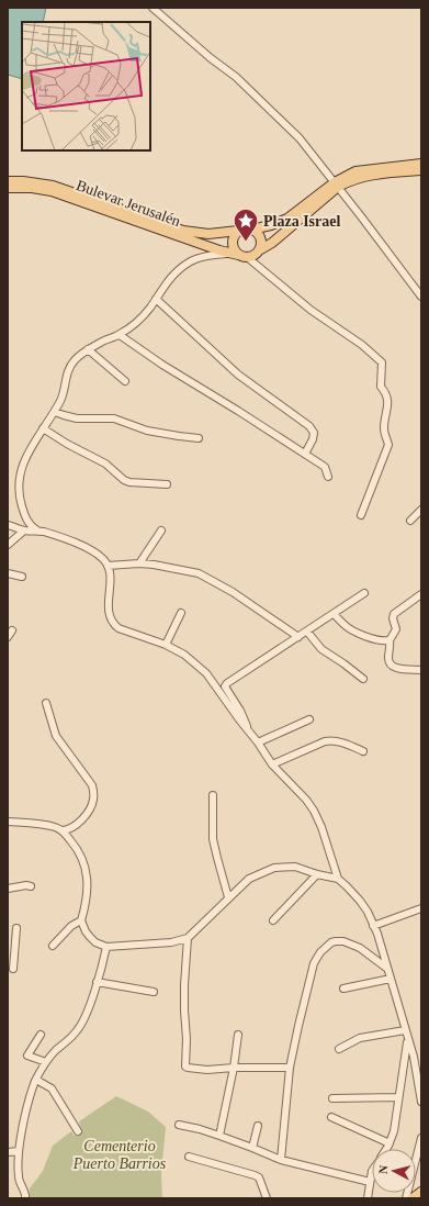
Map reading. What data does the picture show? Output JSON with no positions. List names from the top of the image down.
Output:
{
  "streets": {
    "main road": ["Bulevar Jerusalén"]
  },
  "parks": ["Cementerio Puerto Barrios"],
  "places": {
    "place": ["Plaza Israel"]
  },
  "north": "left"
}
